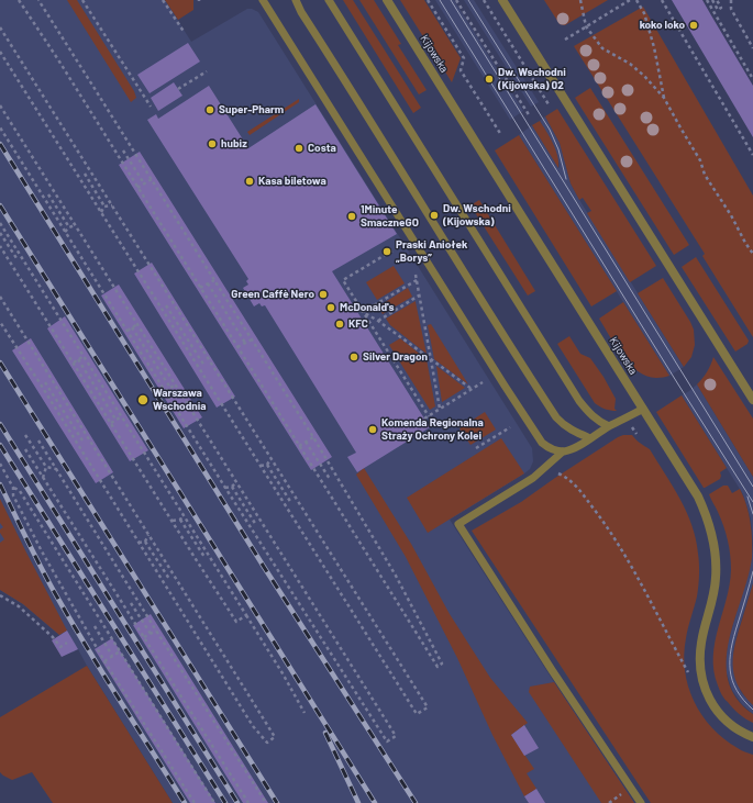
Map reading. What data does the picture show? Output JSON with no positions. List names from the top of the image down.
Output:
{
  "streets": {
    "street": ["Kijowska"]
  },
  "places": [
    "koko loko",
    "Dw. Wschodni (Kijowska) 02",
    "Super-Pharm",
    "hubiz",
    "Costa",
    "Kasa biletowa",
    "Dw. Wschodni (Kijowska)",
    "1Minute SmaczneGO",
    "Praski Aniołek „Borys”",
    "Green Caffè Nero",
    "McDonald's",
    "KFC",
    "Silver Dragon",
    "Warszawa Wschodnia",
    "Komenda Regionalna Straży Ochrony Kolei"
  ]
}
